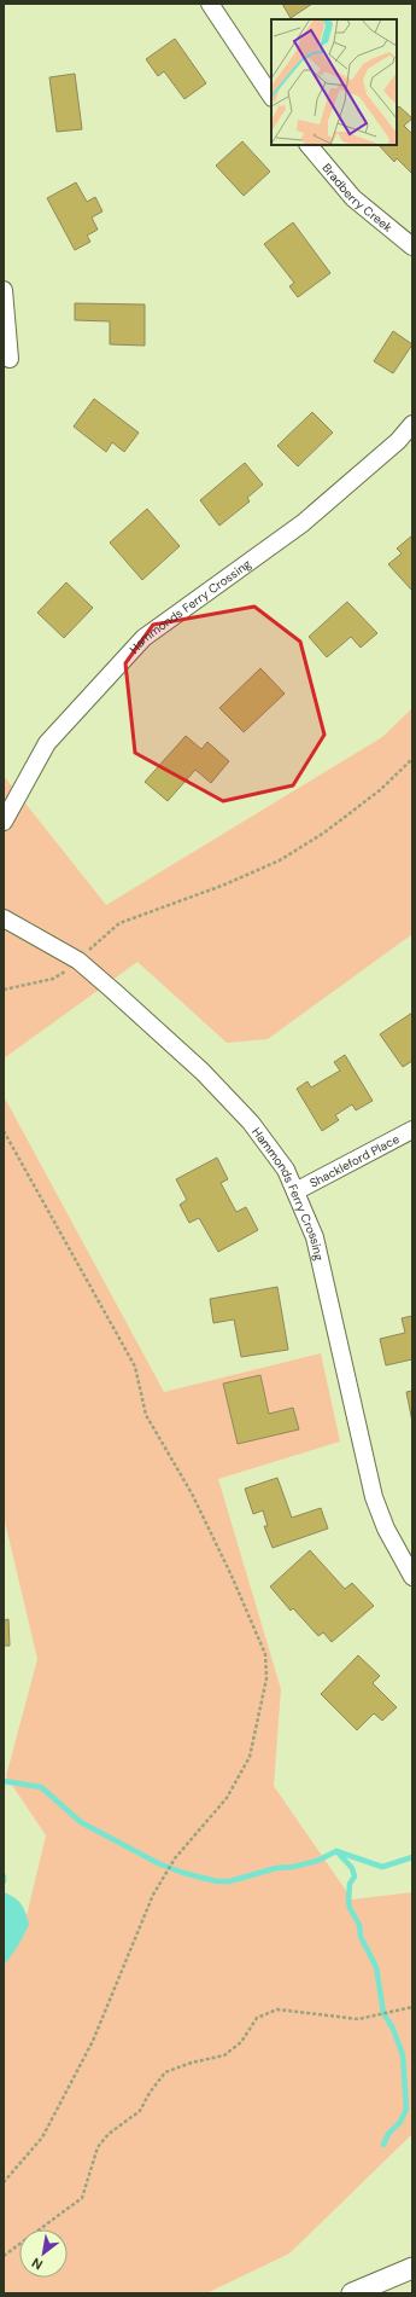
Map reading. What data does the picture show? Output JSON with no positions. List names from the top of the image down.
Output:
{
  "streets": {
    "street": ["Bradberry Creek", "Hammonds Ferry Crossing", "Shackleford Place"]
  },
  "crossings": [
    ["Hammonds Ferry Crossing", "Shackleford Place"]
  ],
  "north": "bottom left"
}
